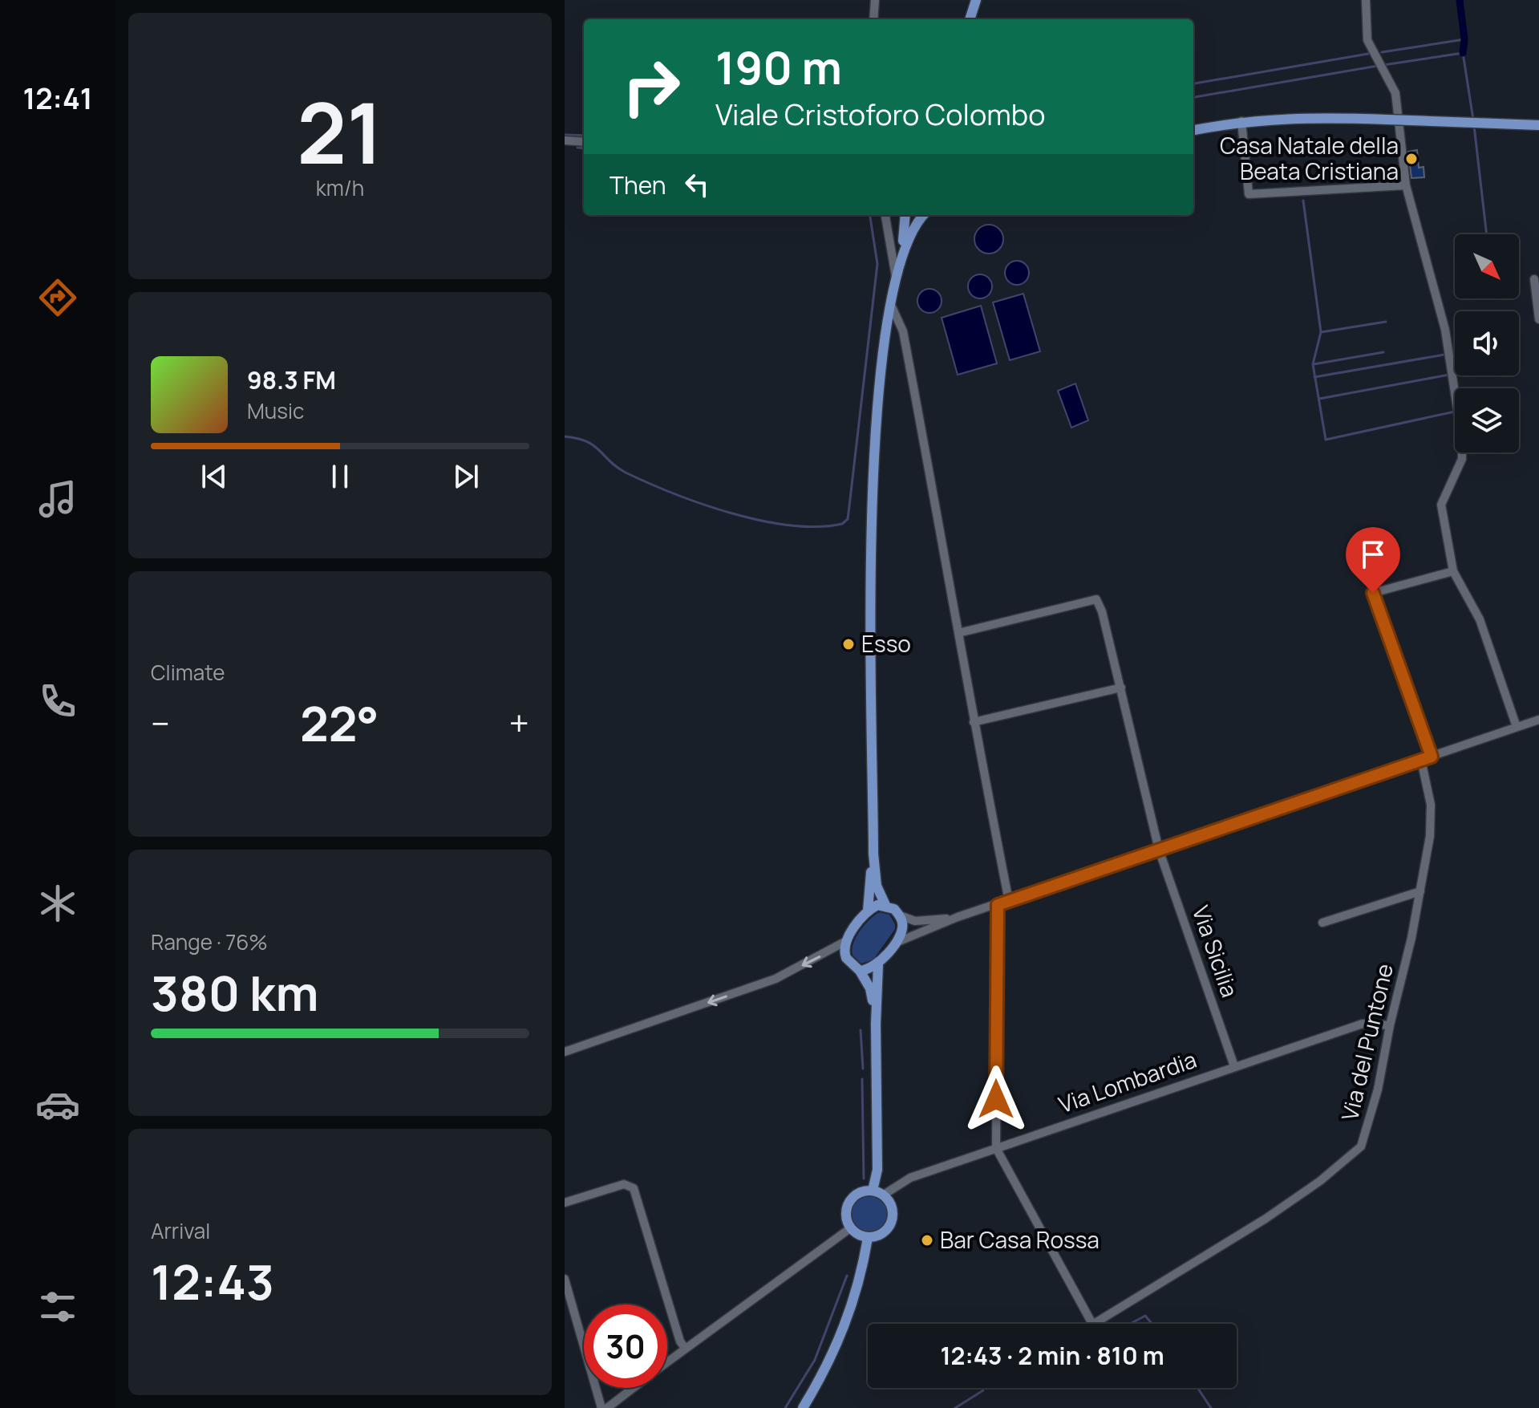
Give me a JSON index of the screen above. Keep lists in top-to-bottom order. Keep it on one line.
{"streets":{"street":["Via Sicilia","Via del Puntone","Via Lombardia"]},"crossings":[["Via Sicilia","Via Lombardia"],["Via del Puntone","Via Lombardia"]],"places":["Casa Natale della Beata Cristiana","Esso","Bar Casa Rossa"],"north":"bottom right","page":{"tabs":"12:41","tile":[["21","km/h"],"Climate",["Range · 76%","380 km"],["Arrival","12:43"]],"turn":["190 m","Viale Cristoforo Colombo"],"then":"Then","song":["98.3 FM","Music"],"heat":["−","22°","+"],"limit":"30","trip":"12:43 · 2 min · 810 m"}}
